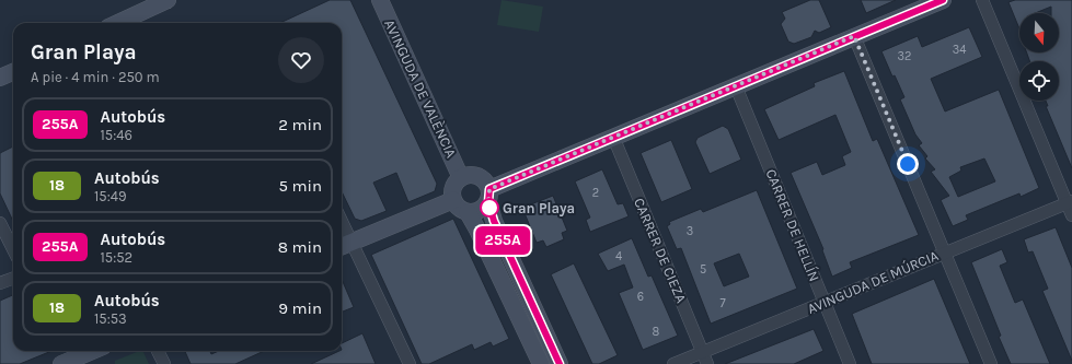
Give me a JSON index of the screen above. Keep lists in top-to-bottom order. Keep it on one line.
{"streets":{"street":["AVINGUDA DE VALÈNCIA","CARRER DE HELLÍN","CARRER DE CIEZA","AVINGUDA DE MÚRCIA"]},"crossings":[["CARRER DE HELLÍN","AVINGUDA DE MÚRCIA"],["CARRER DE CIEZA","AVINGUDA DE MÚRCIA"]],"places":["Gran Playa"],"lines":["bus line 255A"],"house_numbers":["34","32","2","3","4","5","6","7","8"],"north":"bottom","page":{"on_map":"255A","heading":["Gran Playa","A pie · 4 min · 250 m"],"list":[{"mark":"255A","name":"Autobús","note":"15:46","value":"2 min"},{"mark":"18","name":"Autobús","note":"15:49","value":"5 min"},{"mark":"255A","name":"Autobús","note":"15:52","value":"8 min"},{"mark":"18","name":"Autobús","note":"15:53","value":"9 min"}]}}
